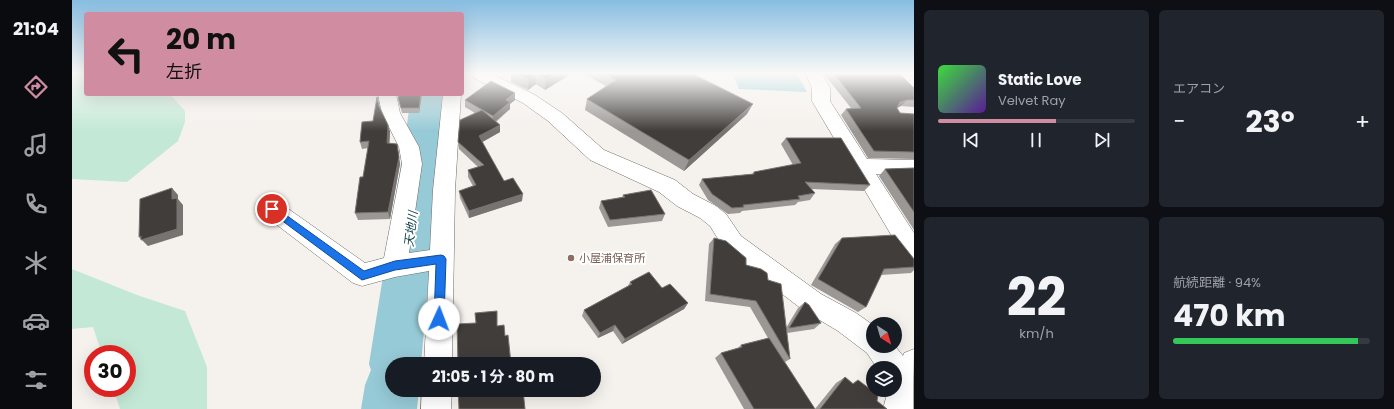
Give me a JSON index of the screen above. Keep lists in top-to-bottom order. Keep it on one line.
{"water":["天地川"],"places":["小屋浦保育所"],"north":"bottom right","page":{"tabs":"21:04","tile":["エアコン",["22","km/h"],["航続距離 · 94%","470 km"]],"turn":["20 m","左折"],"song":["Static Love","Velvet Ray"],"heat":["−","23°","+"],"limit":"30","trip":"21:05 · 1 分 · 80 m"}}
